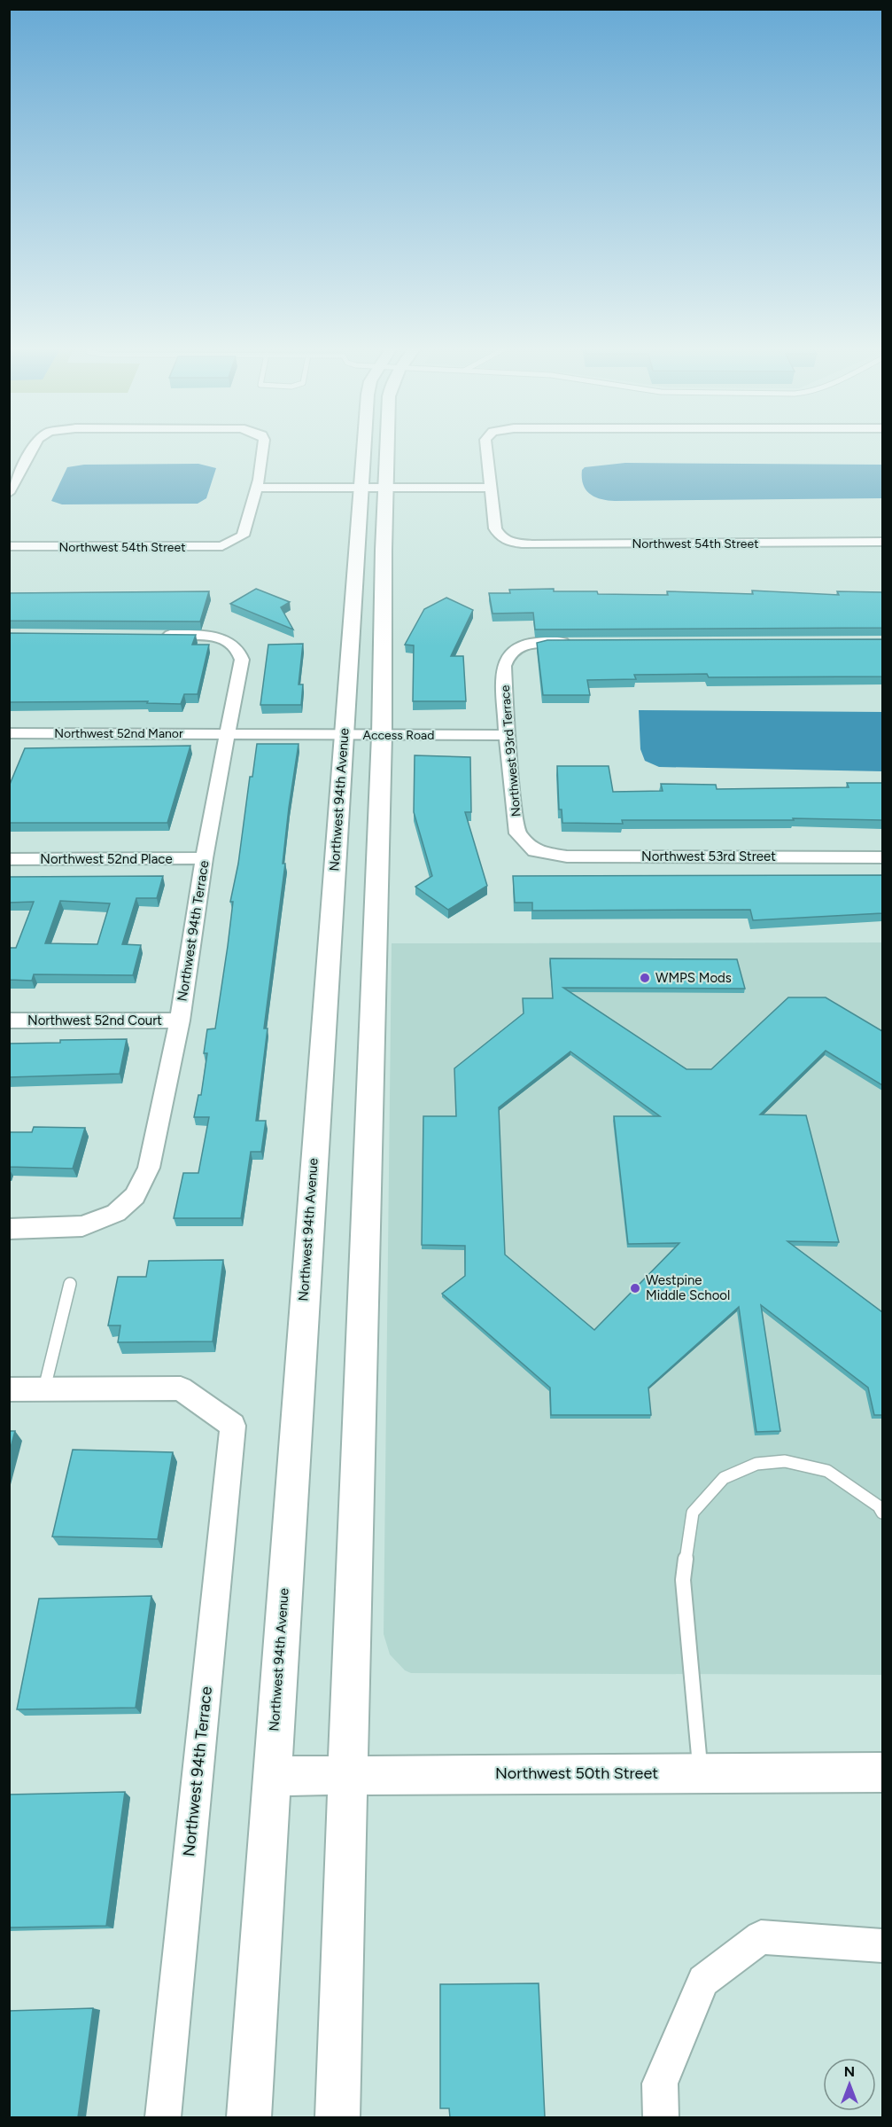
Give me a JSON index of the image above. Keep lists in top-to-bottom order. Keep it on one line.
{"streets":{"street":["Northwest 54th Street","Northwest 52nd Manor","Access Road","Northwest 93rd Terrace","Northwest 94th Avenue","Northwest 53rd Street","Northwest 52nd Place","Northwest 94th Terrace","Northwest 52nd Court","Northwest 50th Street"]},"crossings":[["Northwest 52nd Manor","Access Road"],["Northwest 52nd Manor","Northwest 94th Terrace"],["Access Road","Northwest 93rd Terrace"],["Access Road","Northwest 94th Avenue"],["Access Road","Northwest 94th Terrace"],["Northwest 93rd Terrace","Northwest 53rd Street"],["Northwest 94th Avenue","Northwest 50th Street"],["Northwest 52nd Place","Northwest 94th Terrace"],["Northwest 94th Terrace","Northwest 52nd Court"]],"places":["WMPS Mods","Westpine Middle School"],"north":"top"}
